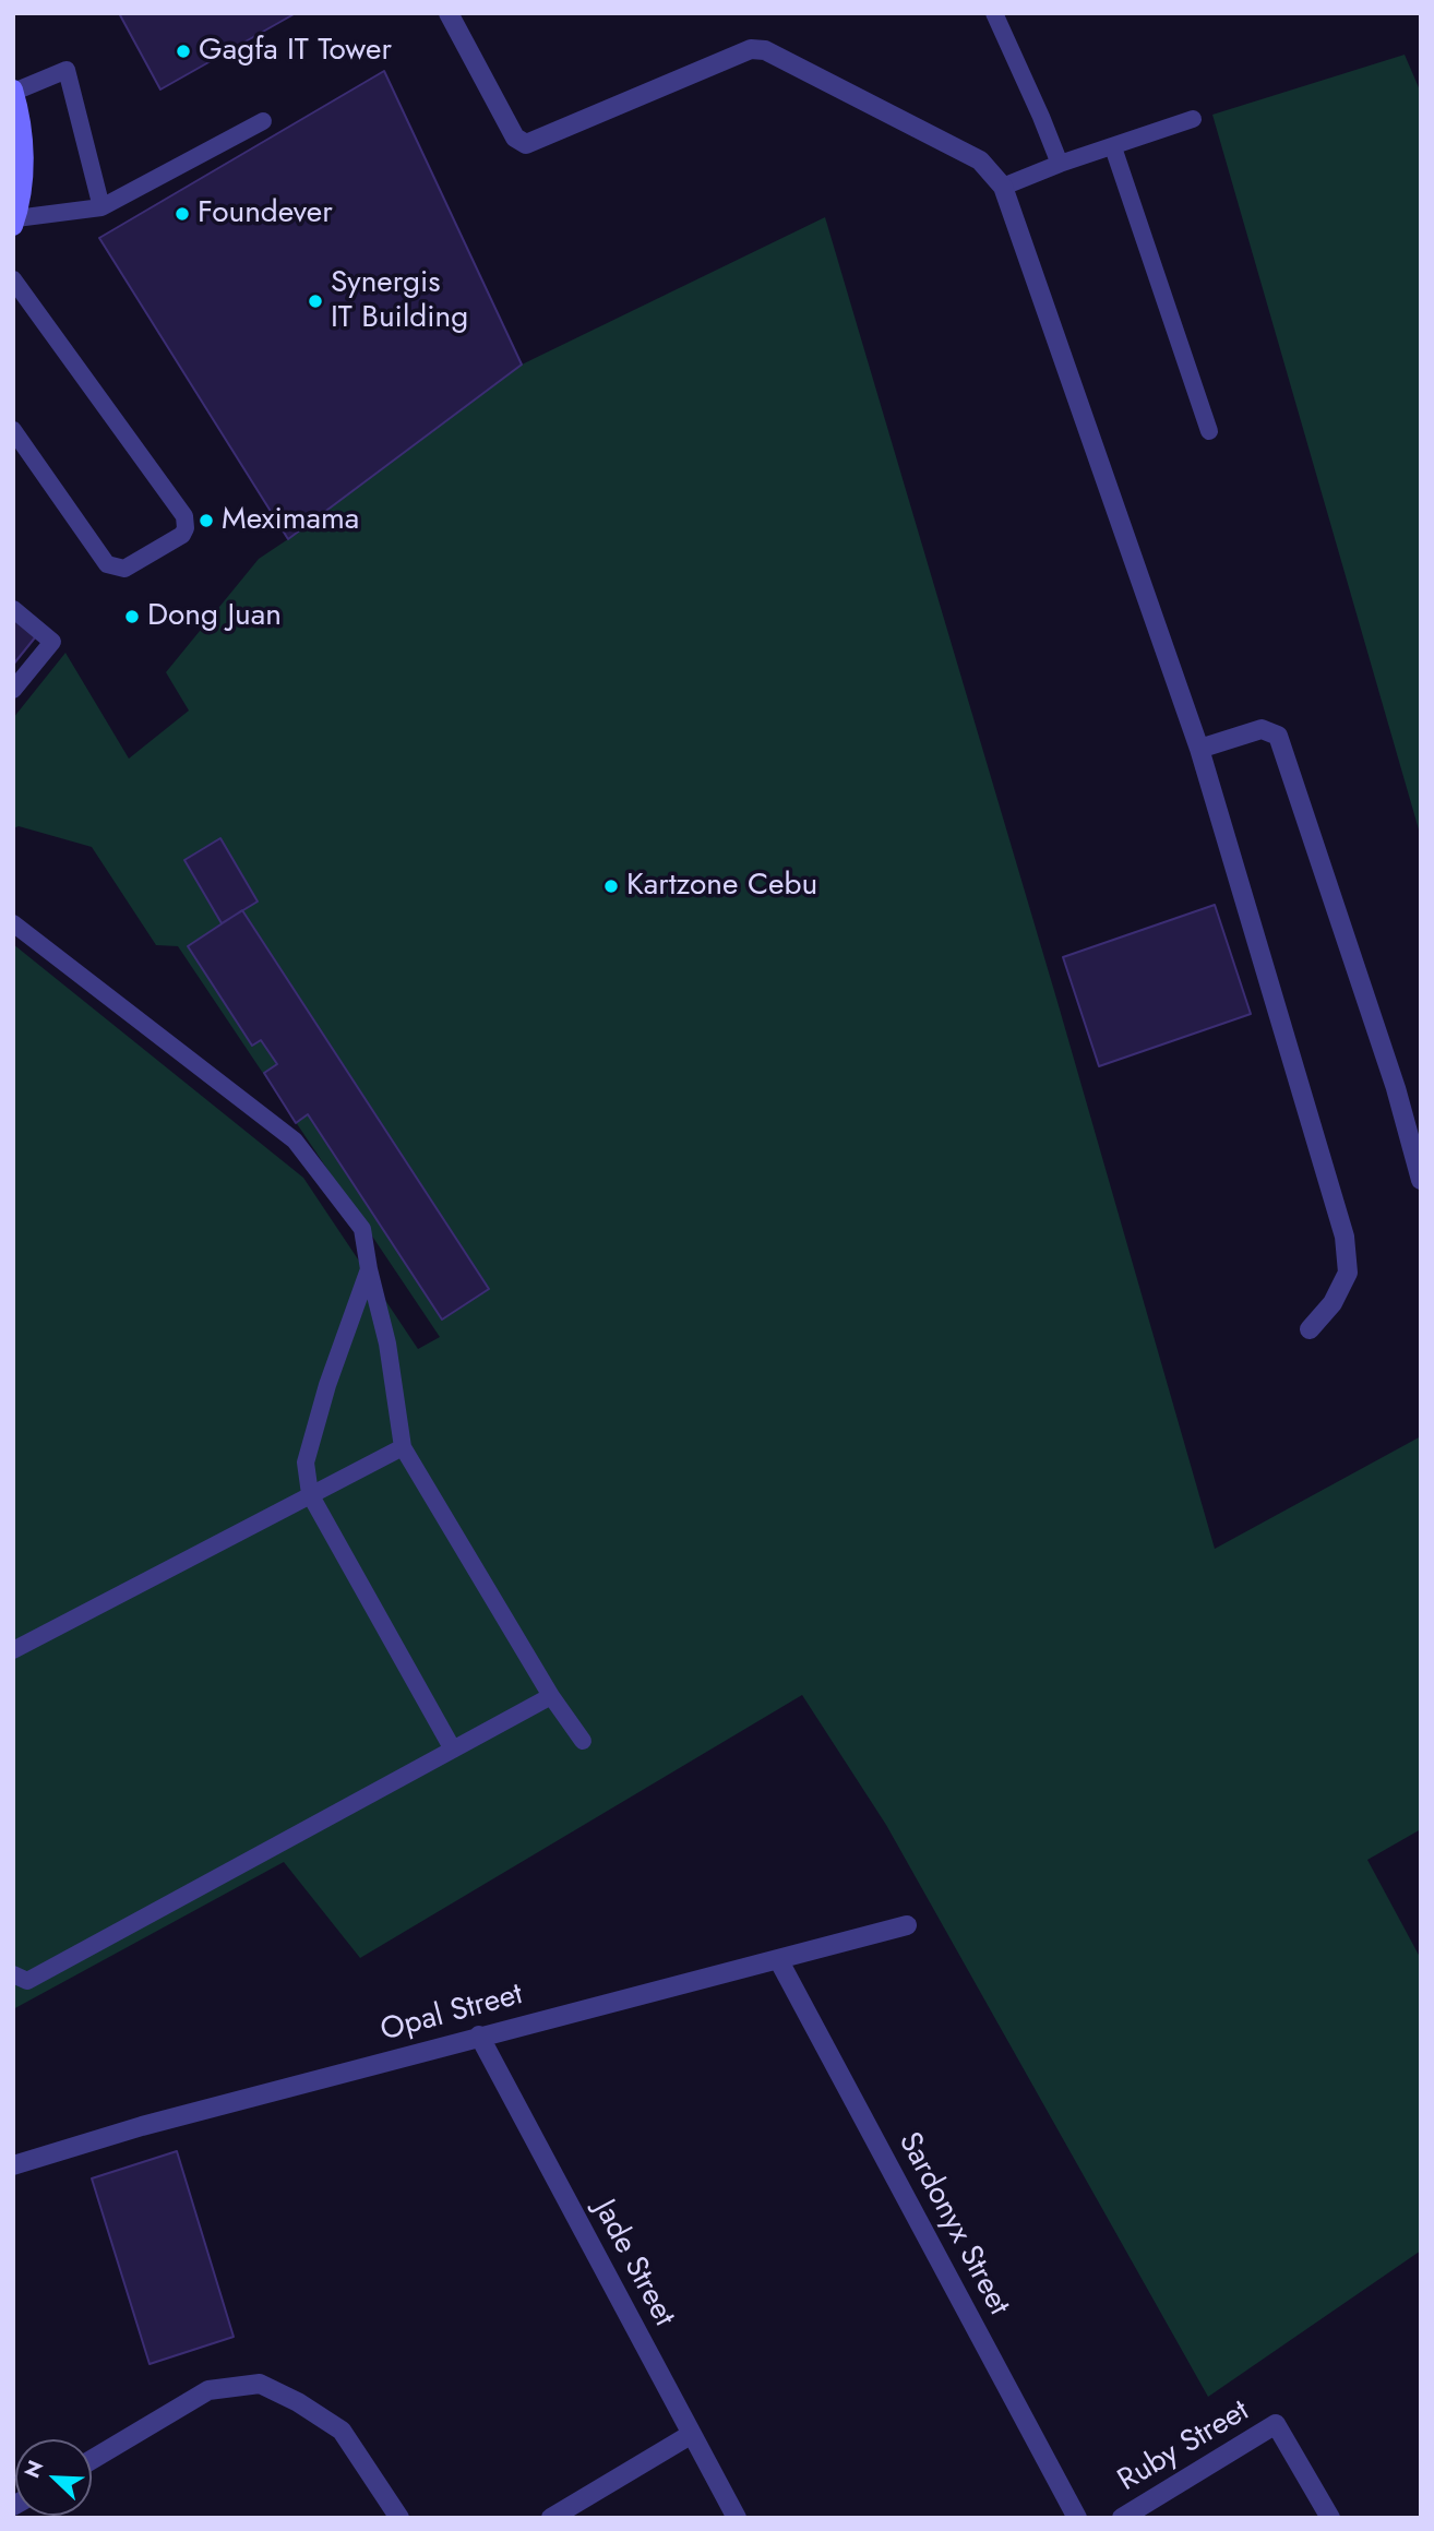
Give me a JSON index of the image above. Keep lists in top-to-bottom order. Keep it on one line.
{"streets":{"street":["Opal Street","Sardonyx Street","Jade Street","Ruby Street"]},"crossings":[["Opal Street","Sardonyx Street"],["Opal Street","Jade Street"]],"places":["Gagfa IT Tower","Foundever","Synergis IT Building","Meximama","Dong Juan","Kartzone Cebu"],"north":"top left"}
